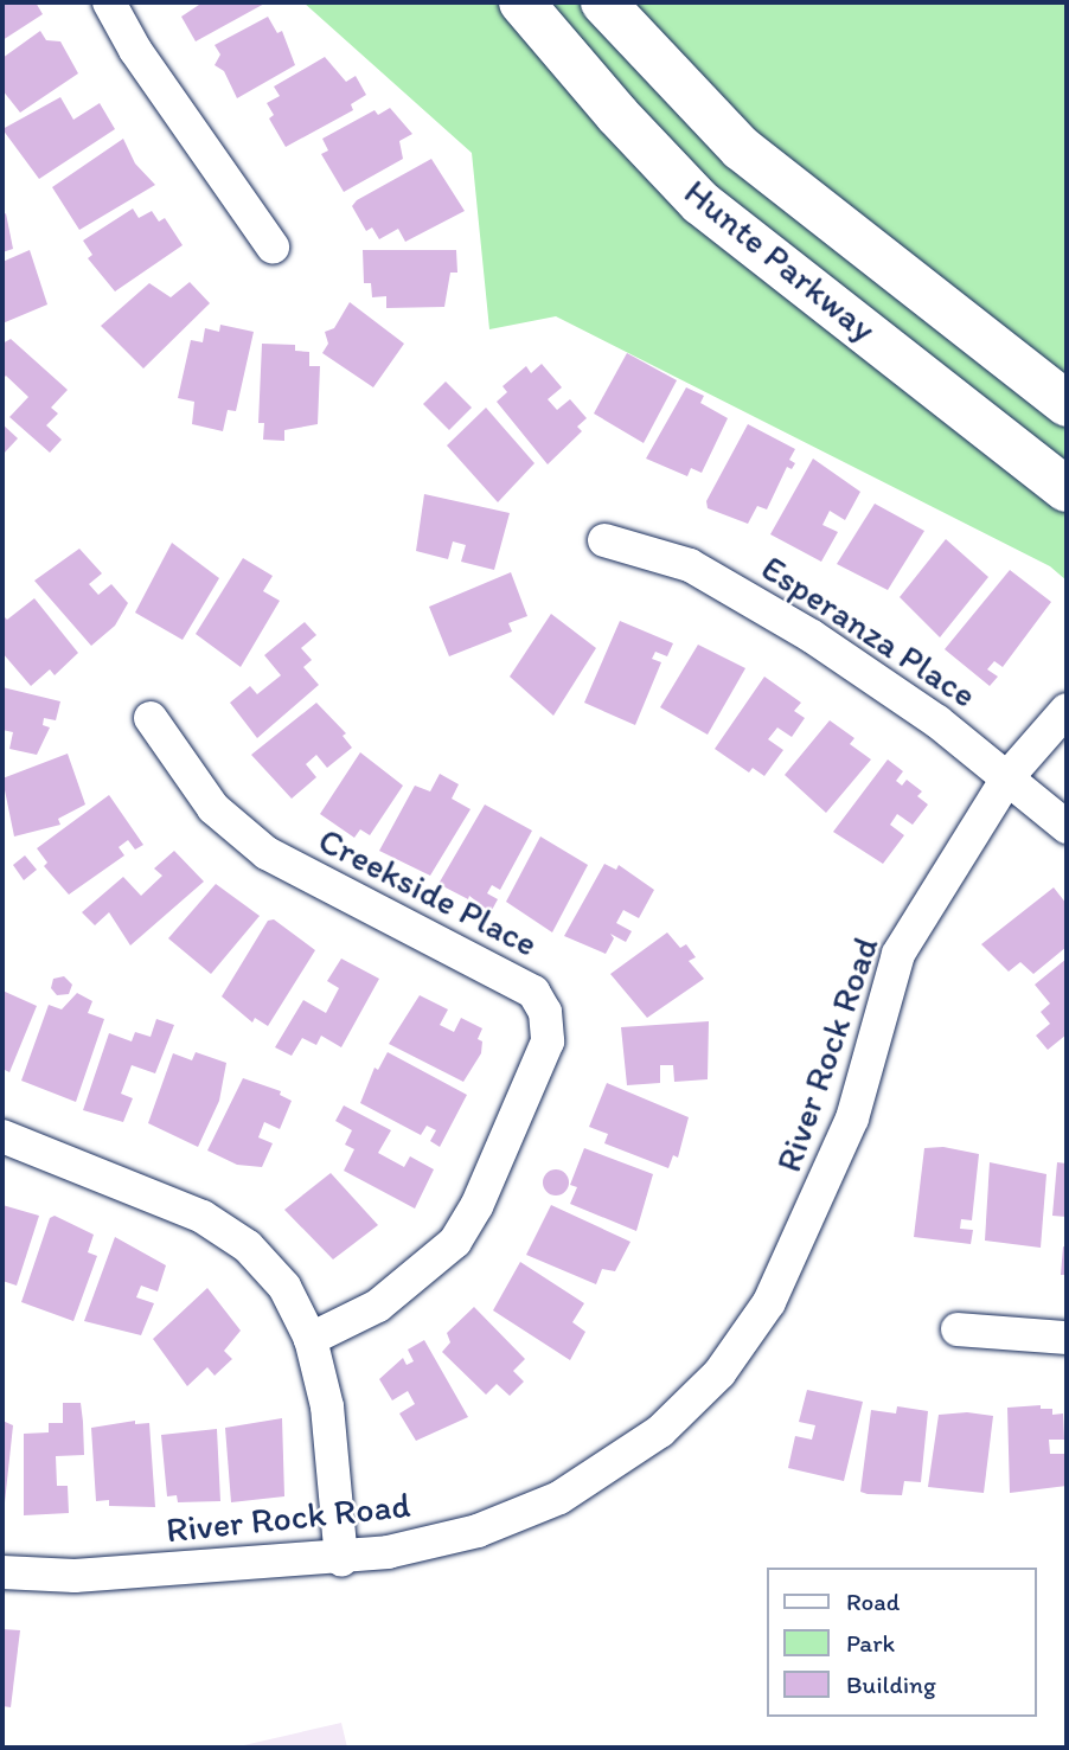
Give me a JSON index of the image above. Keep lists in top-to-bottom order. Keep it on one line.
{"streets":{"main road":["Hunte Parkway"],"street":["Esperanza Place","Creekside Place","River Rock Road"]},"crossings":[["Esperanza Place","River Rock Road"]],"legend":["Road","Park","Building"]}
